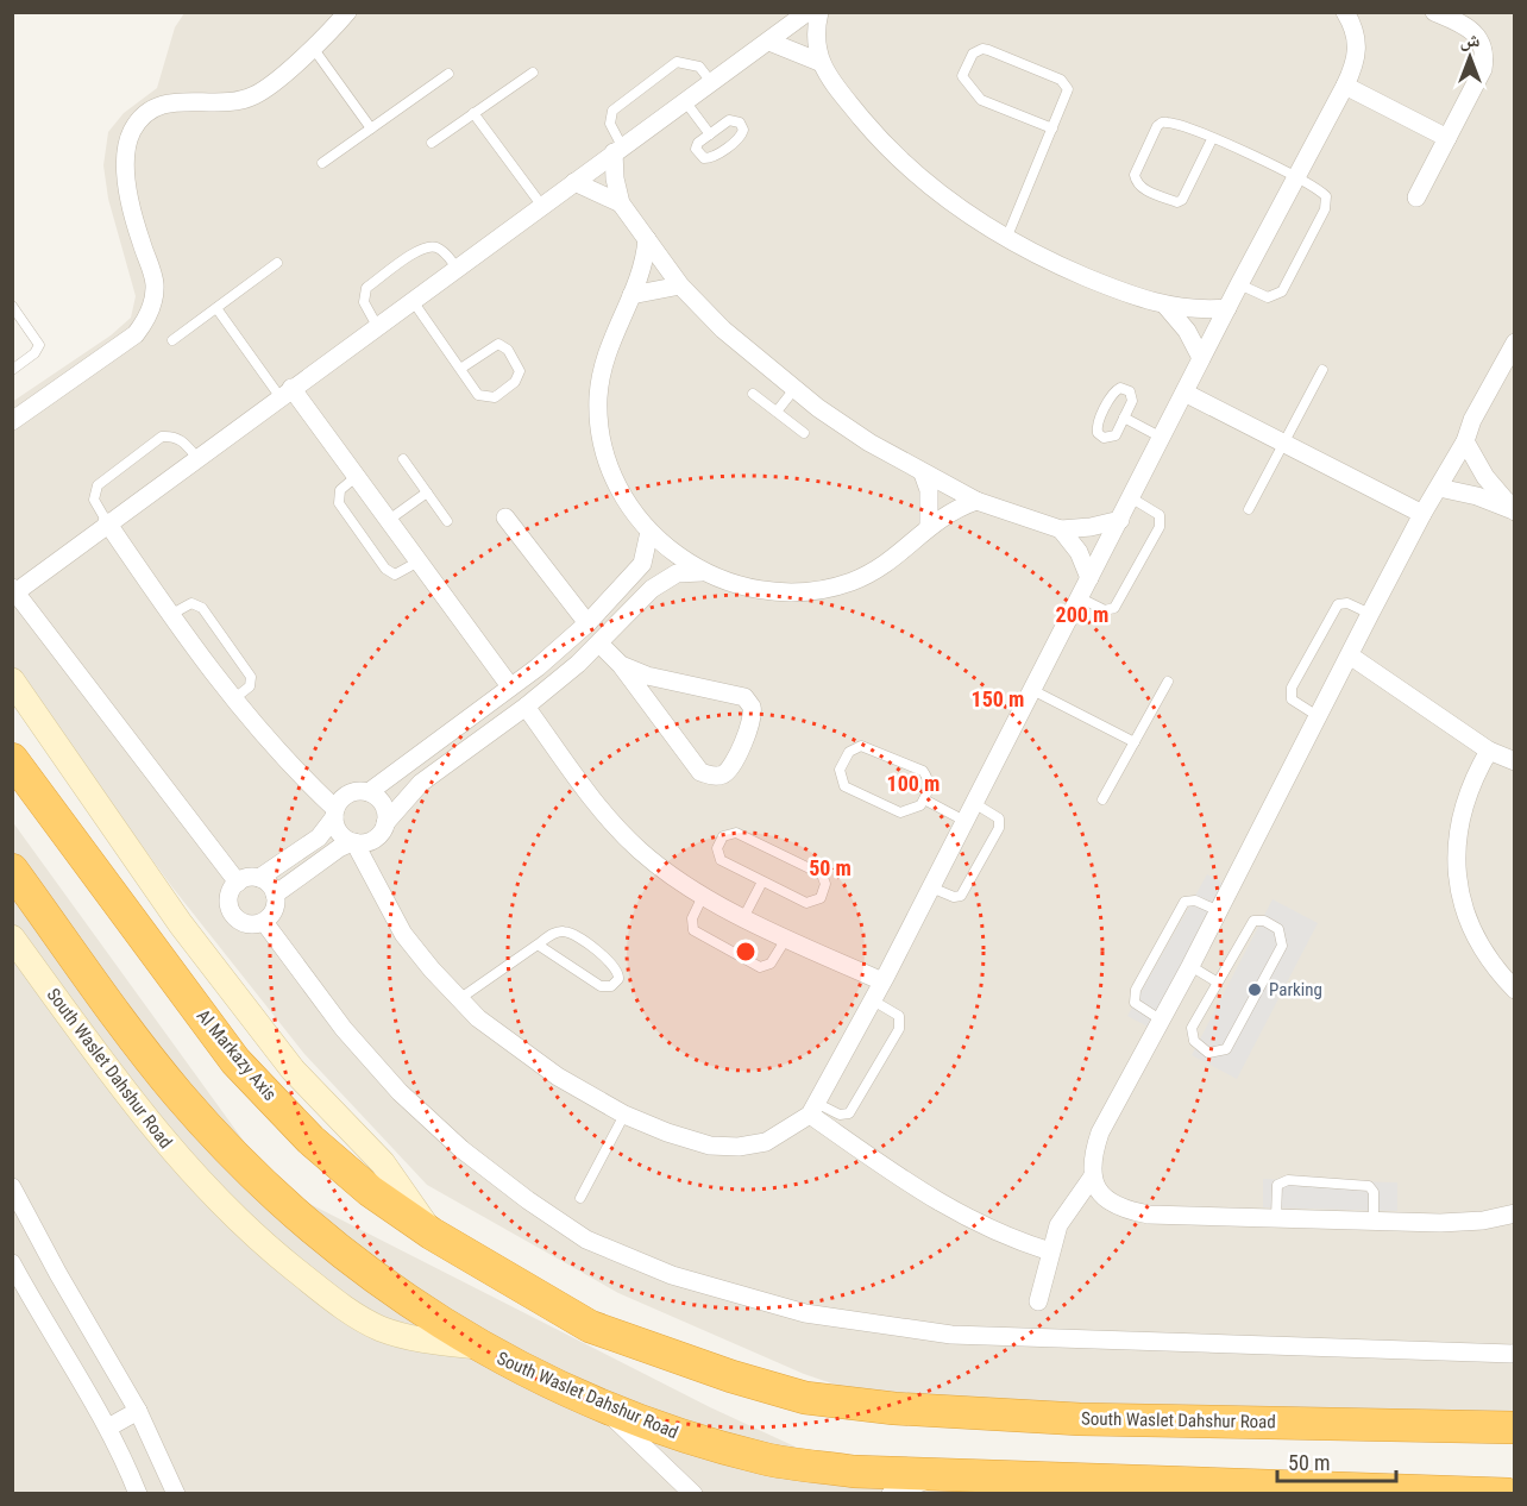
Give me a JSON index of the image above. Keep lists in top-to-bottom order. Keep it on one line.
{"streets":{"highway":["Al Markazy Axis","South Waslet Dahshur Road"]},"crossings":[["Al Markazy Axis","South Waslet Dahshur Road"]],"places":["Parking"],"scale_bar":"50 m","north":"top","rings":["200 m","150 m","100 m","50 m"]}
